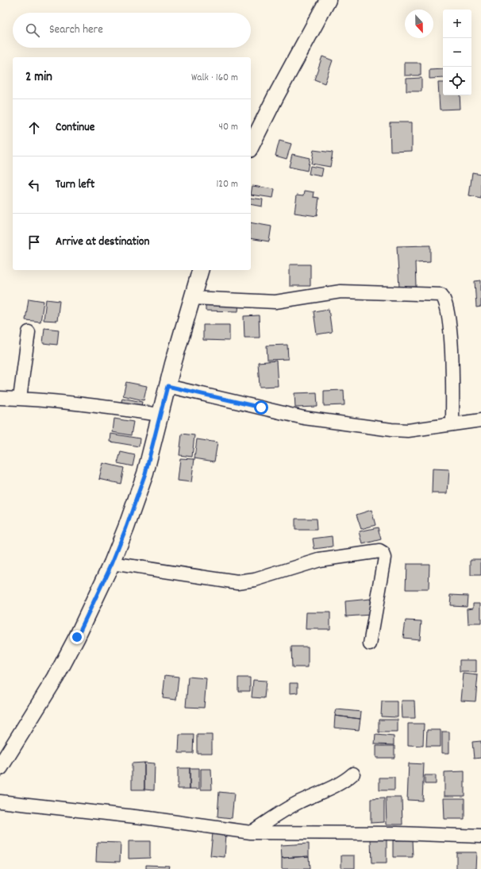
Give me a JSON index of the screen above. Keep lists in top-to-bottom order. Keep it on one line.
{"north":"bottom","page":{"map_buttons":["+","−"],"search":"Search here","heading":["2 min","Walk · 160 m"],"list":[["Continue","40 m"],["Turn left","120 m"],"Arrive at destination"]}}
